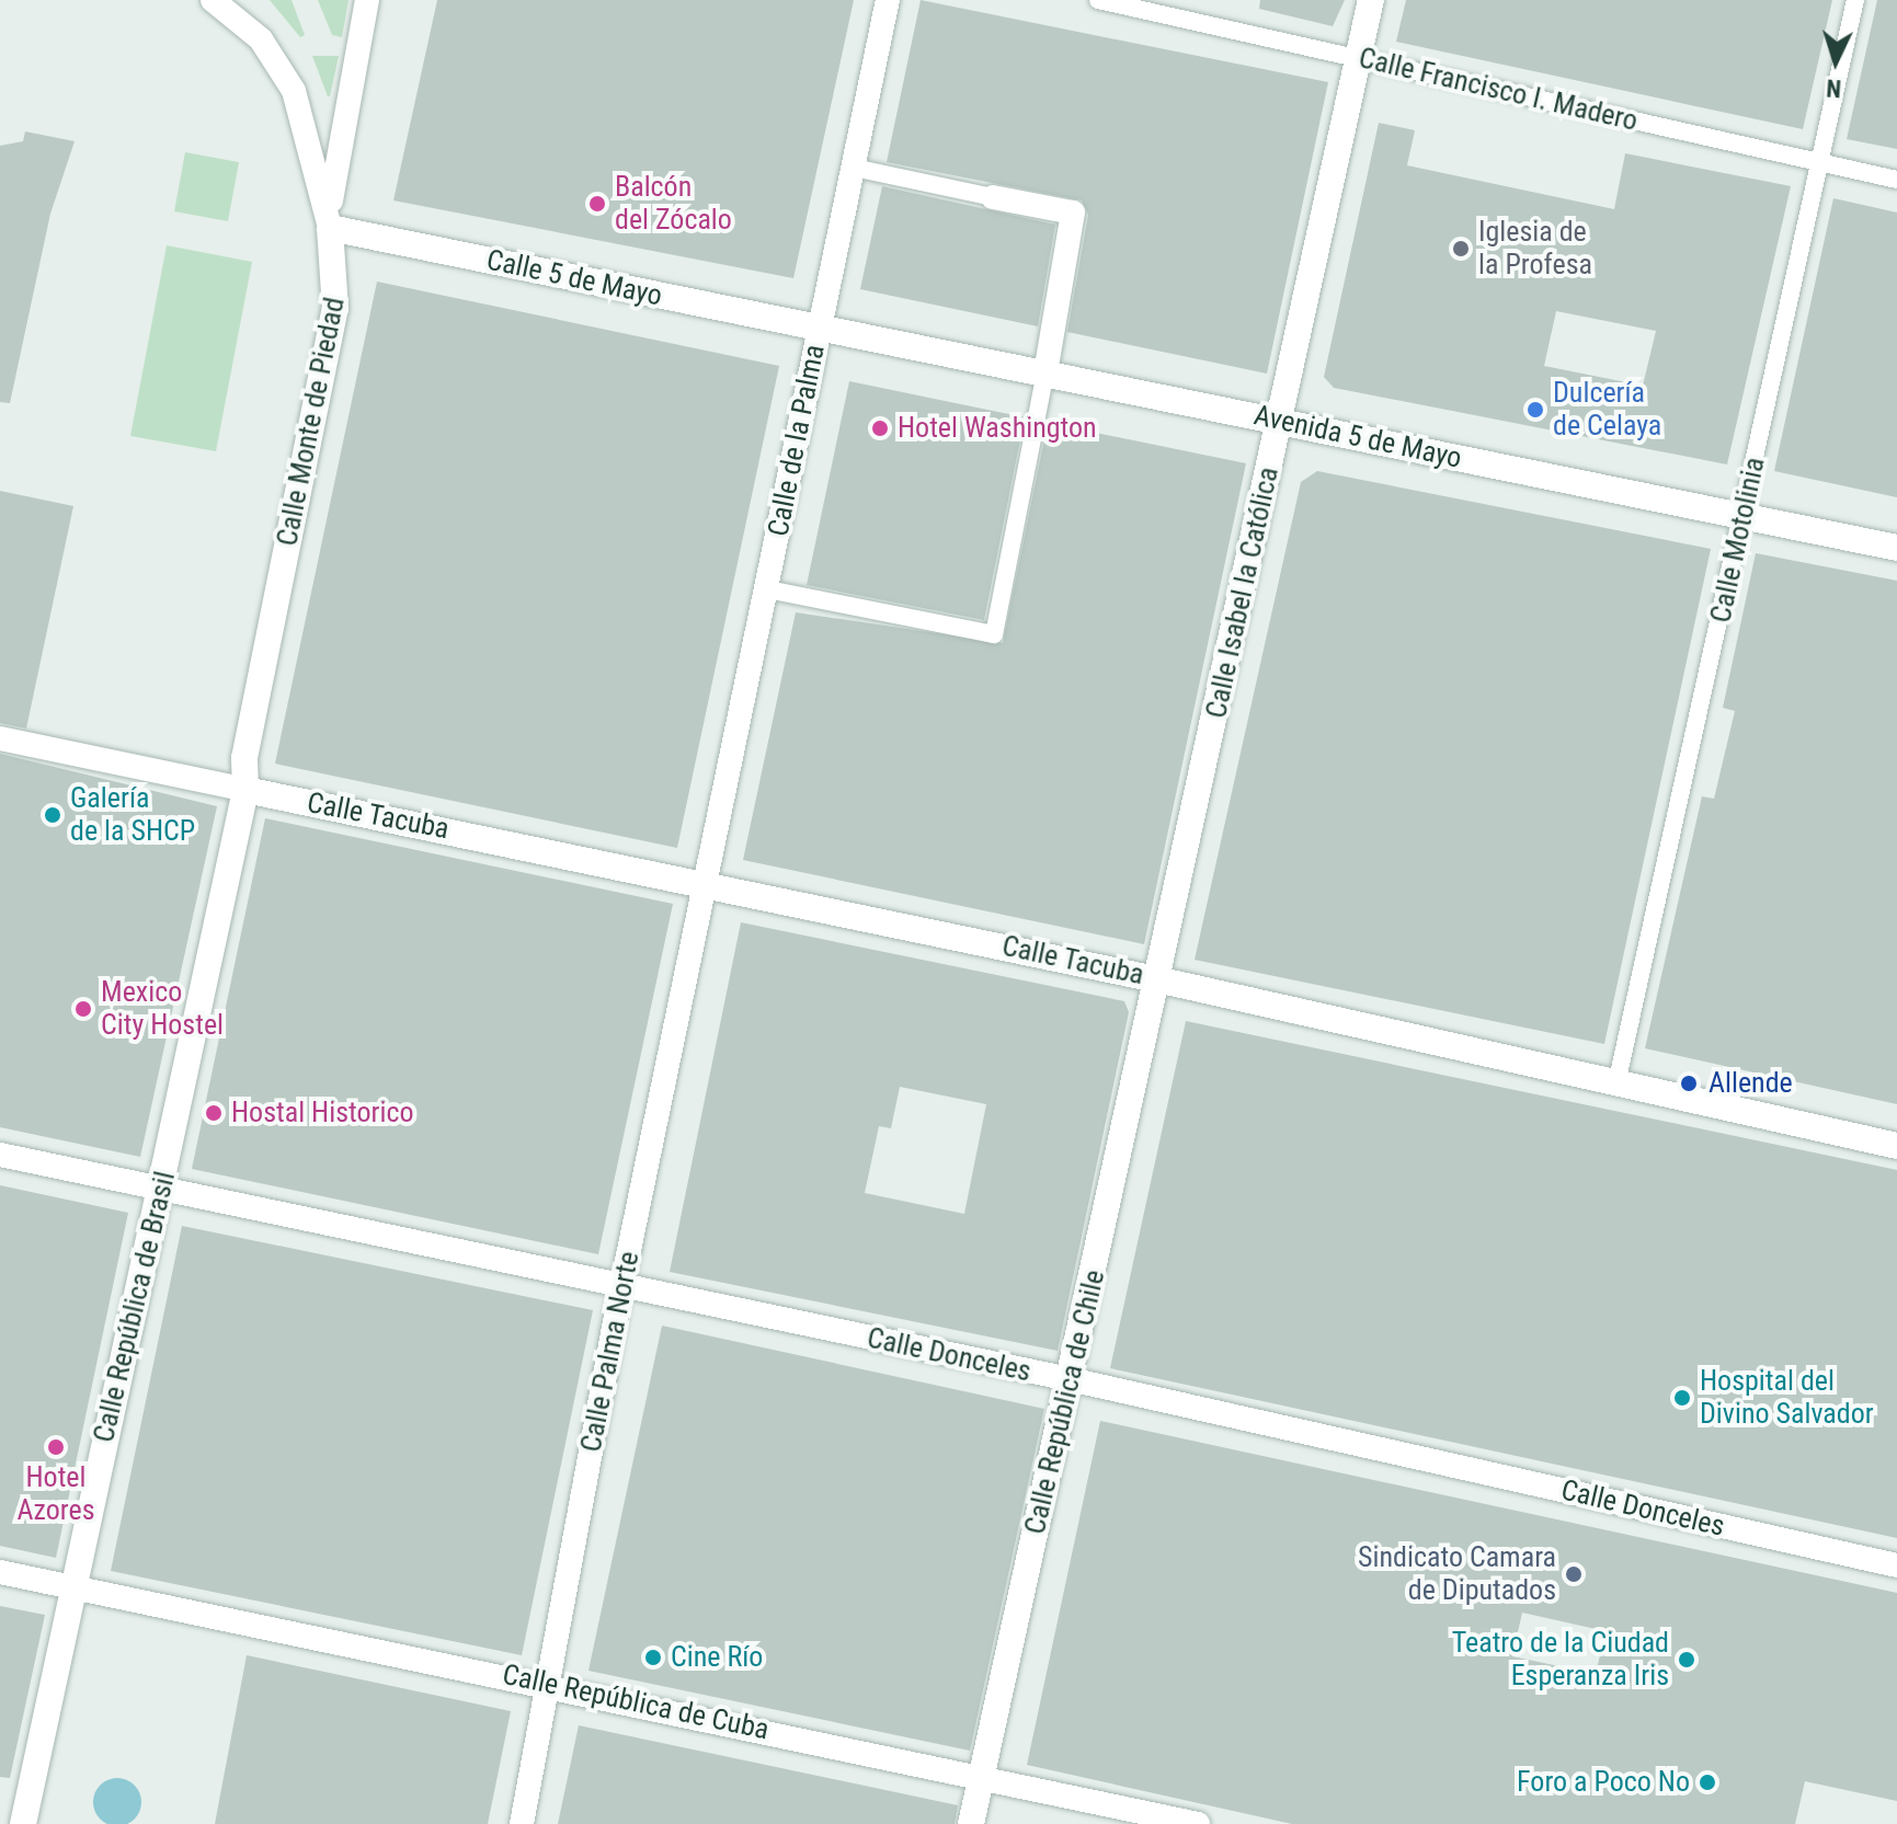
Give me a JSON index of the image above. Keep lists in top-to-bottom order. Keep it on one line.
{"streets":{"street":["Calle Francisco I. Madero","Calle 5 de Mayo","Calle Monte de Piedad","Avenida 5 de Mayo","Calle de la Palma","Calle Motolinia","Calle Isabel la Católica","Calle Tacuba","Calle República de Brasil","Calle Palma Norte","Calle Donceles","Calle República de Chile","Calle República de Cuba"]},"crossings":[["Calle Francisco I. Madero","Calle Motolinia"],["Calle Francisco I. Madero","Calle Isabel la Católica"],["Calle 5 de Mayo","Calle Monte de Piedad"],["Calle 5 de Mayo","Avenida 5 de Mayo"],["Calle 5 de Mayo","Calle de la Palma"],["Calle Monte de Piedad","Calle Tacuba"],["Calle Monte de Piedad","Calle República de Brasil"],["Avenida 5 de Mayo","Calle de la Palma"],["Avenida 5 de Mayo","Calle Motolinia"],["Avenida 5 de Mayo","Calle Isabel la Católica"],["Calle de la Palma","Calle Tacuba"],["Calle de la Palma","Calle Palma Norte"],["Calle Motolinia","Calle Tacuba"],["Calle Isabel la Católica","Calle Tacuba"],["Calle Isabel la Católica","Calle República de Chile"],["Calle Tacuba","Calle República de Brasil"],["Calle Tacuba","Calle Palma Norte"],["Calle Tacuba","Calle República de Chile"],["Calle República de Brasil","Calle Donceles"],["Calle República de Brasil","Calle República de Cuba"],["Calle Palma Norte","Calle Donceles"],["Calle Palma Norte","Calle República de Cuba"],["Calle Donceles","Calle República de Chile"],["Calle República de Chile","Calle República de Cuba"]],"places":["Balcón del Zócalo","Iglesia de la Profesa","Dulcería de Celaya","Hotel Washington","Galería de la SHCP","Mexico City Hostel","Allende","Hostal Historico","Hospital del Divino Salvador","Hotel Azores","Sindicato Camara de Diputados","Cine Río","Teatro de la Ciudad Esperanza Iris","Foro a Poco No"],"north":"bottom"}
